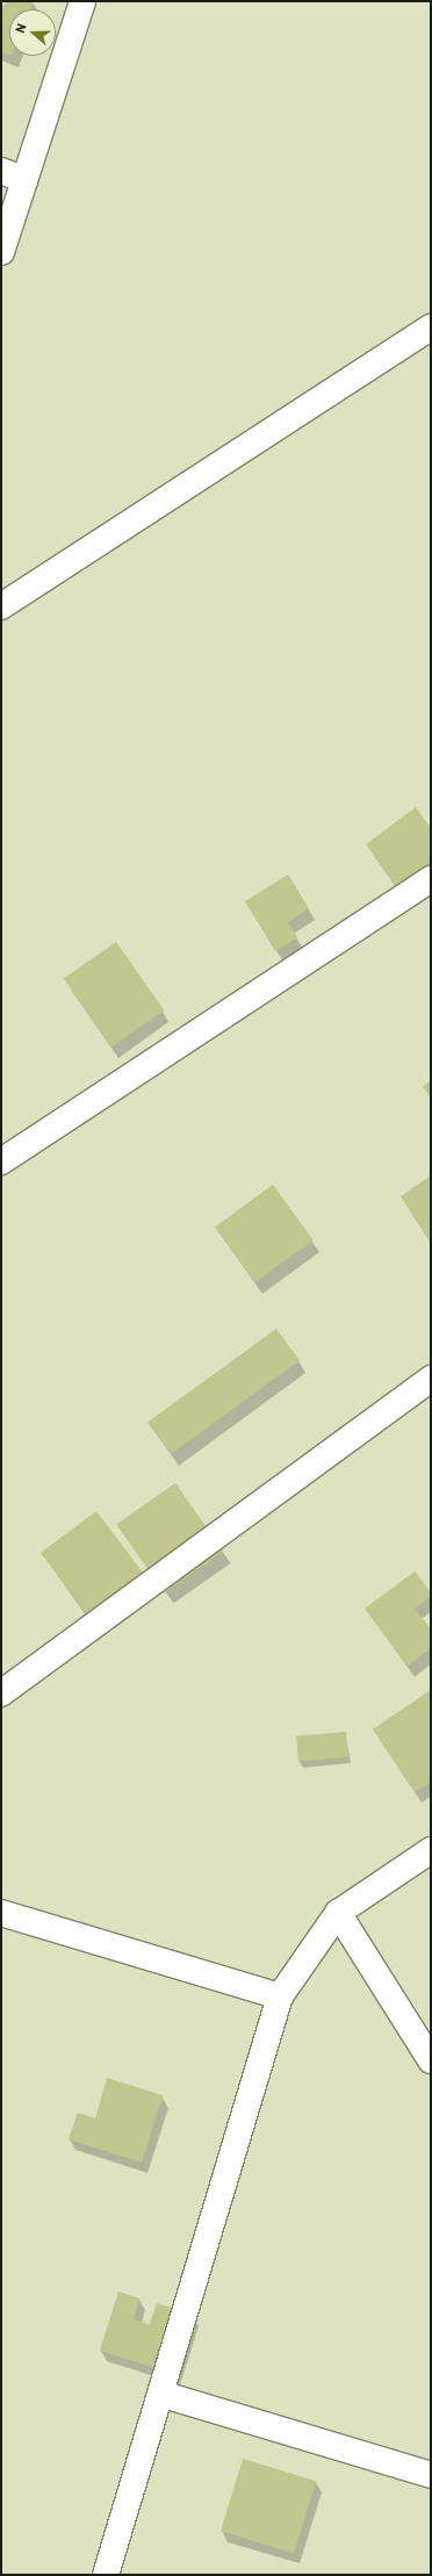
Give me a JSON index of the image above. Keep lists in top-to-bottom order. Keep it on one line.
{"north":"left"}
